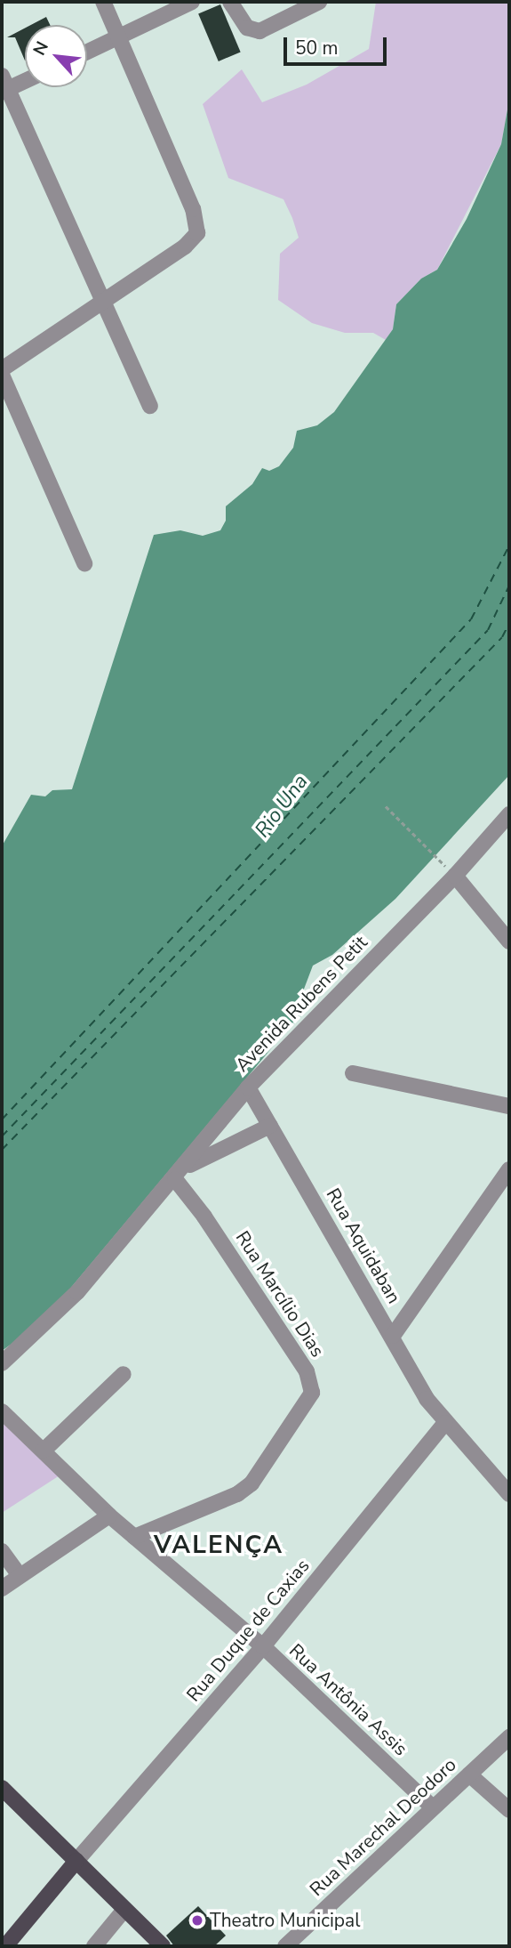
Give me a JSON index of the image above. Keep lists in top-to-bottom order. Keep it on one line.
{"streets":{"street":["Avenida Rubens Petit","Rua Aquidaban","Rua Marcílio Dias","Rua Duque de Caxias","Rua Antônia Assis","Rua Marechal Deodoro"]},"crossings":[["Avenida Rubens Petit","Rua Aquidaban"],["Avenida Rubens Petit","Rua Marcílio Dias"],["Rua Aquidaban","Rua Duque de Caxias"],["Rua Marcílio Dias","Rua Antônia Assis"],["Rua Duque de Caxias","Rua Antônia Assis"],["Rua Antônia Assis","Rua Marechal Deodoro"]],"districts":["VALENÇA"],"water":["Rio Una"],"places":["Theatro Municipal"],"scale_bar":"50 m","north":"top left"}
